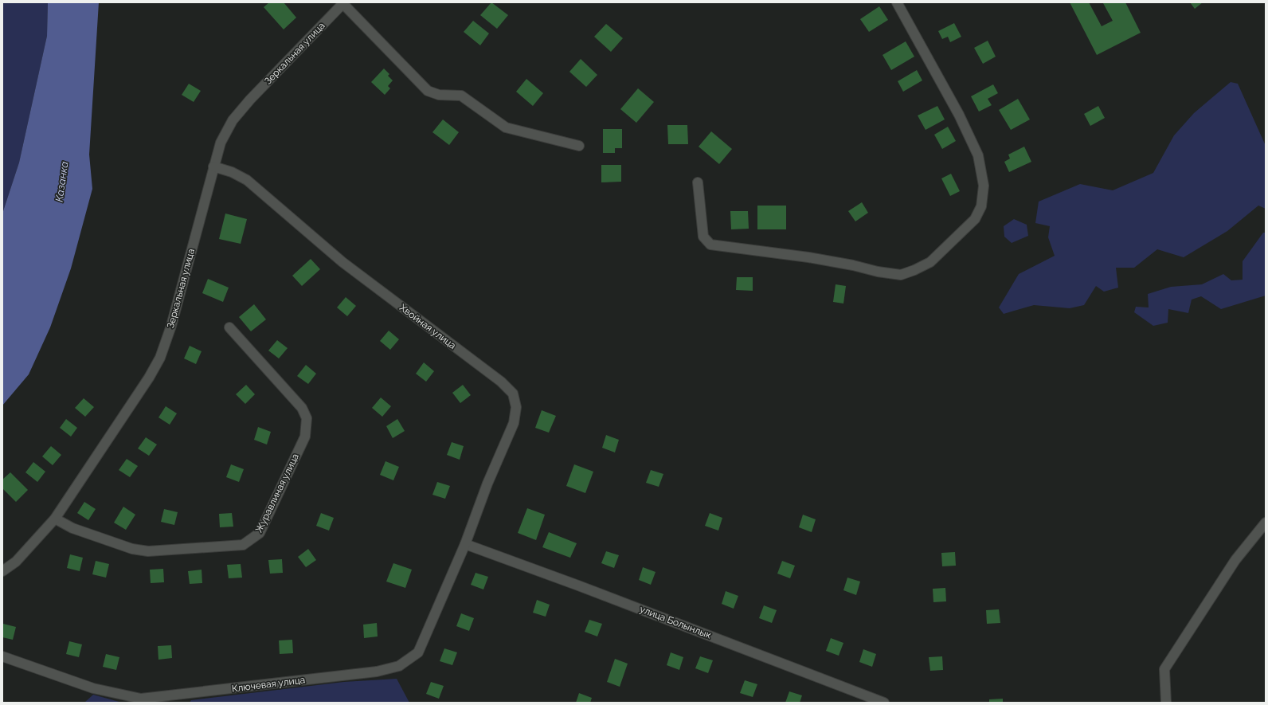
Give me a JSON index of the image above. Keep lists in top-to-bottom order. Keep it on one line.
{"streets":{"street":["Зеркальная улица","Хвойная улица","Журавлиная улица","улица Болынлык","Ключевая улица"]},"crossings":[["Зеркальная улица","Хвойная улица"],["Зеркальная улица","Журавлиная улица"],["Хвойная улица","улица Болынлык"],["Хвойная улица","Ключевая улица"],["улица Болынлык","Ключевая улица"]],"water":["Казанка"]}
